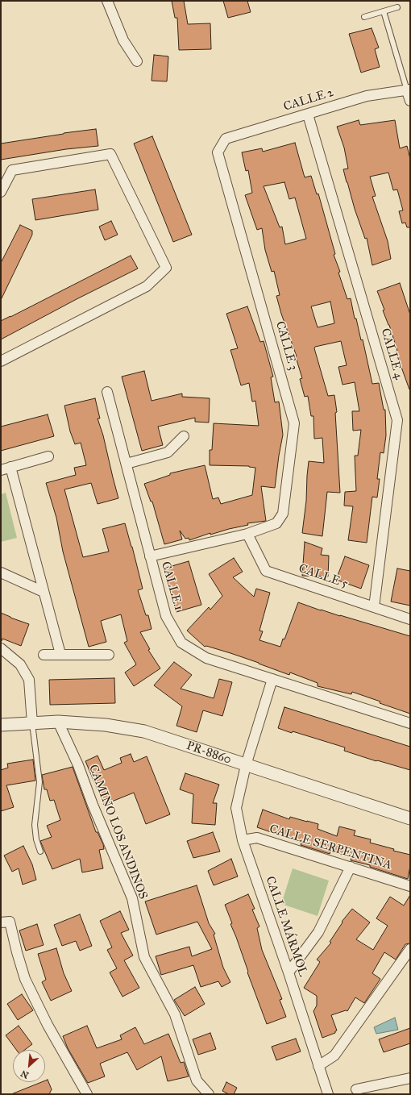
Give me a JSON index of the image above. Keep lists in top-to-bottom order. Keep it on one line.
{"streets":{"street":["CALLE 2","CALLE 3","CALLE 4","CALLE 5","CALLE 1","PR-8860","CAMINO LOS ANDINOS","CALLE SERPENTINA","CALLE MÁRMOL"]},"crossings":[["CALLE 2","CALLE 3"],["CALLE 2","CALLE 4"],["CALLE 3","CALLE 5"],["CALLE 3","CALLE 1"],["CALLE 4","CALLE 5"],["CALLE 1","CALLE MÁRMOL"],["PR-8860","CAMINO LOS ANDINOS"],["PR-8860","CALLE MÁRMOL"],["CALLE SERPENTINA","CALLE MÁRMOL"]],"north":"bottom left"}
